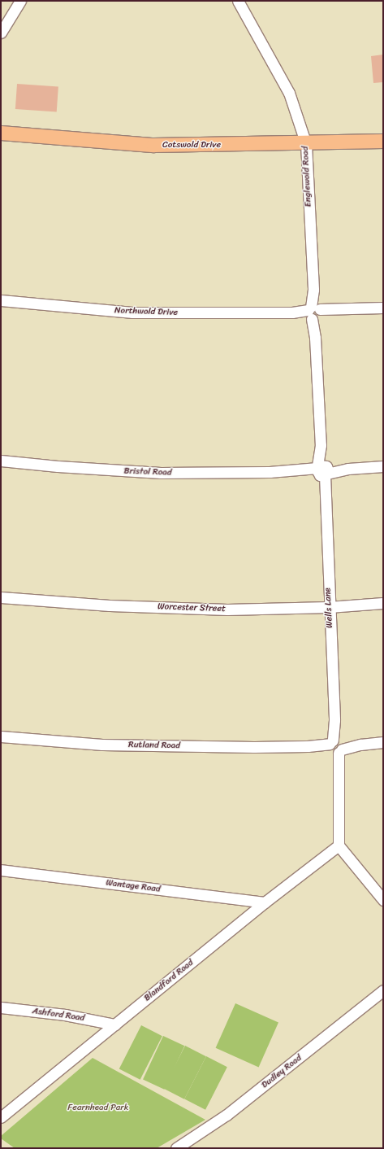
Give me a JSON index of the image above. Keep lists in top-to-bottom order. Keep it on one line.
{"streets":{"main road":["Cotswold Drive"],"street":["Englewold Road","Northwold Drive","Bristol Road","Worcester Street","Wells Lane","Rutland Road","Wantage Road","Blandford Road","Ashford Road","Dudley Road"]},"crossings":[["Cotswold Drive","Englewold Road"],["Englewold Road","Northwold Drive"],["Englewold Road","Bristol Road"],["Englewold Road","Wells Lane"],["Bristol Road","Wells Lane"],["Worcester Street","Wells Lane"],["Wells Lane","Rutland Road"],["Wells Lane","Blandford Road"],["Wantage Road","Blandford Road"],["Blandford Road","Ashford Road"]],"parks":["Fearnhead Park"]}
